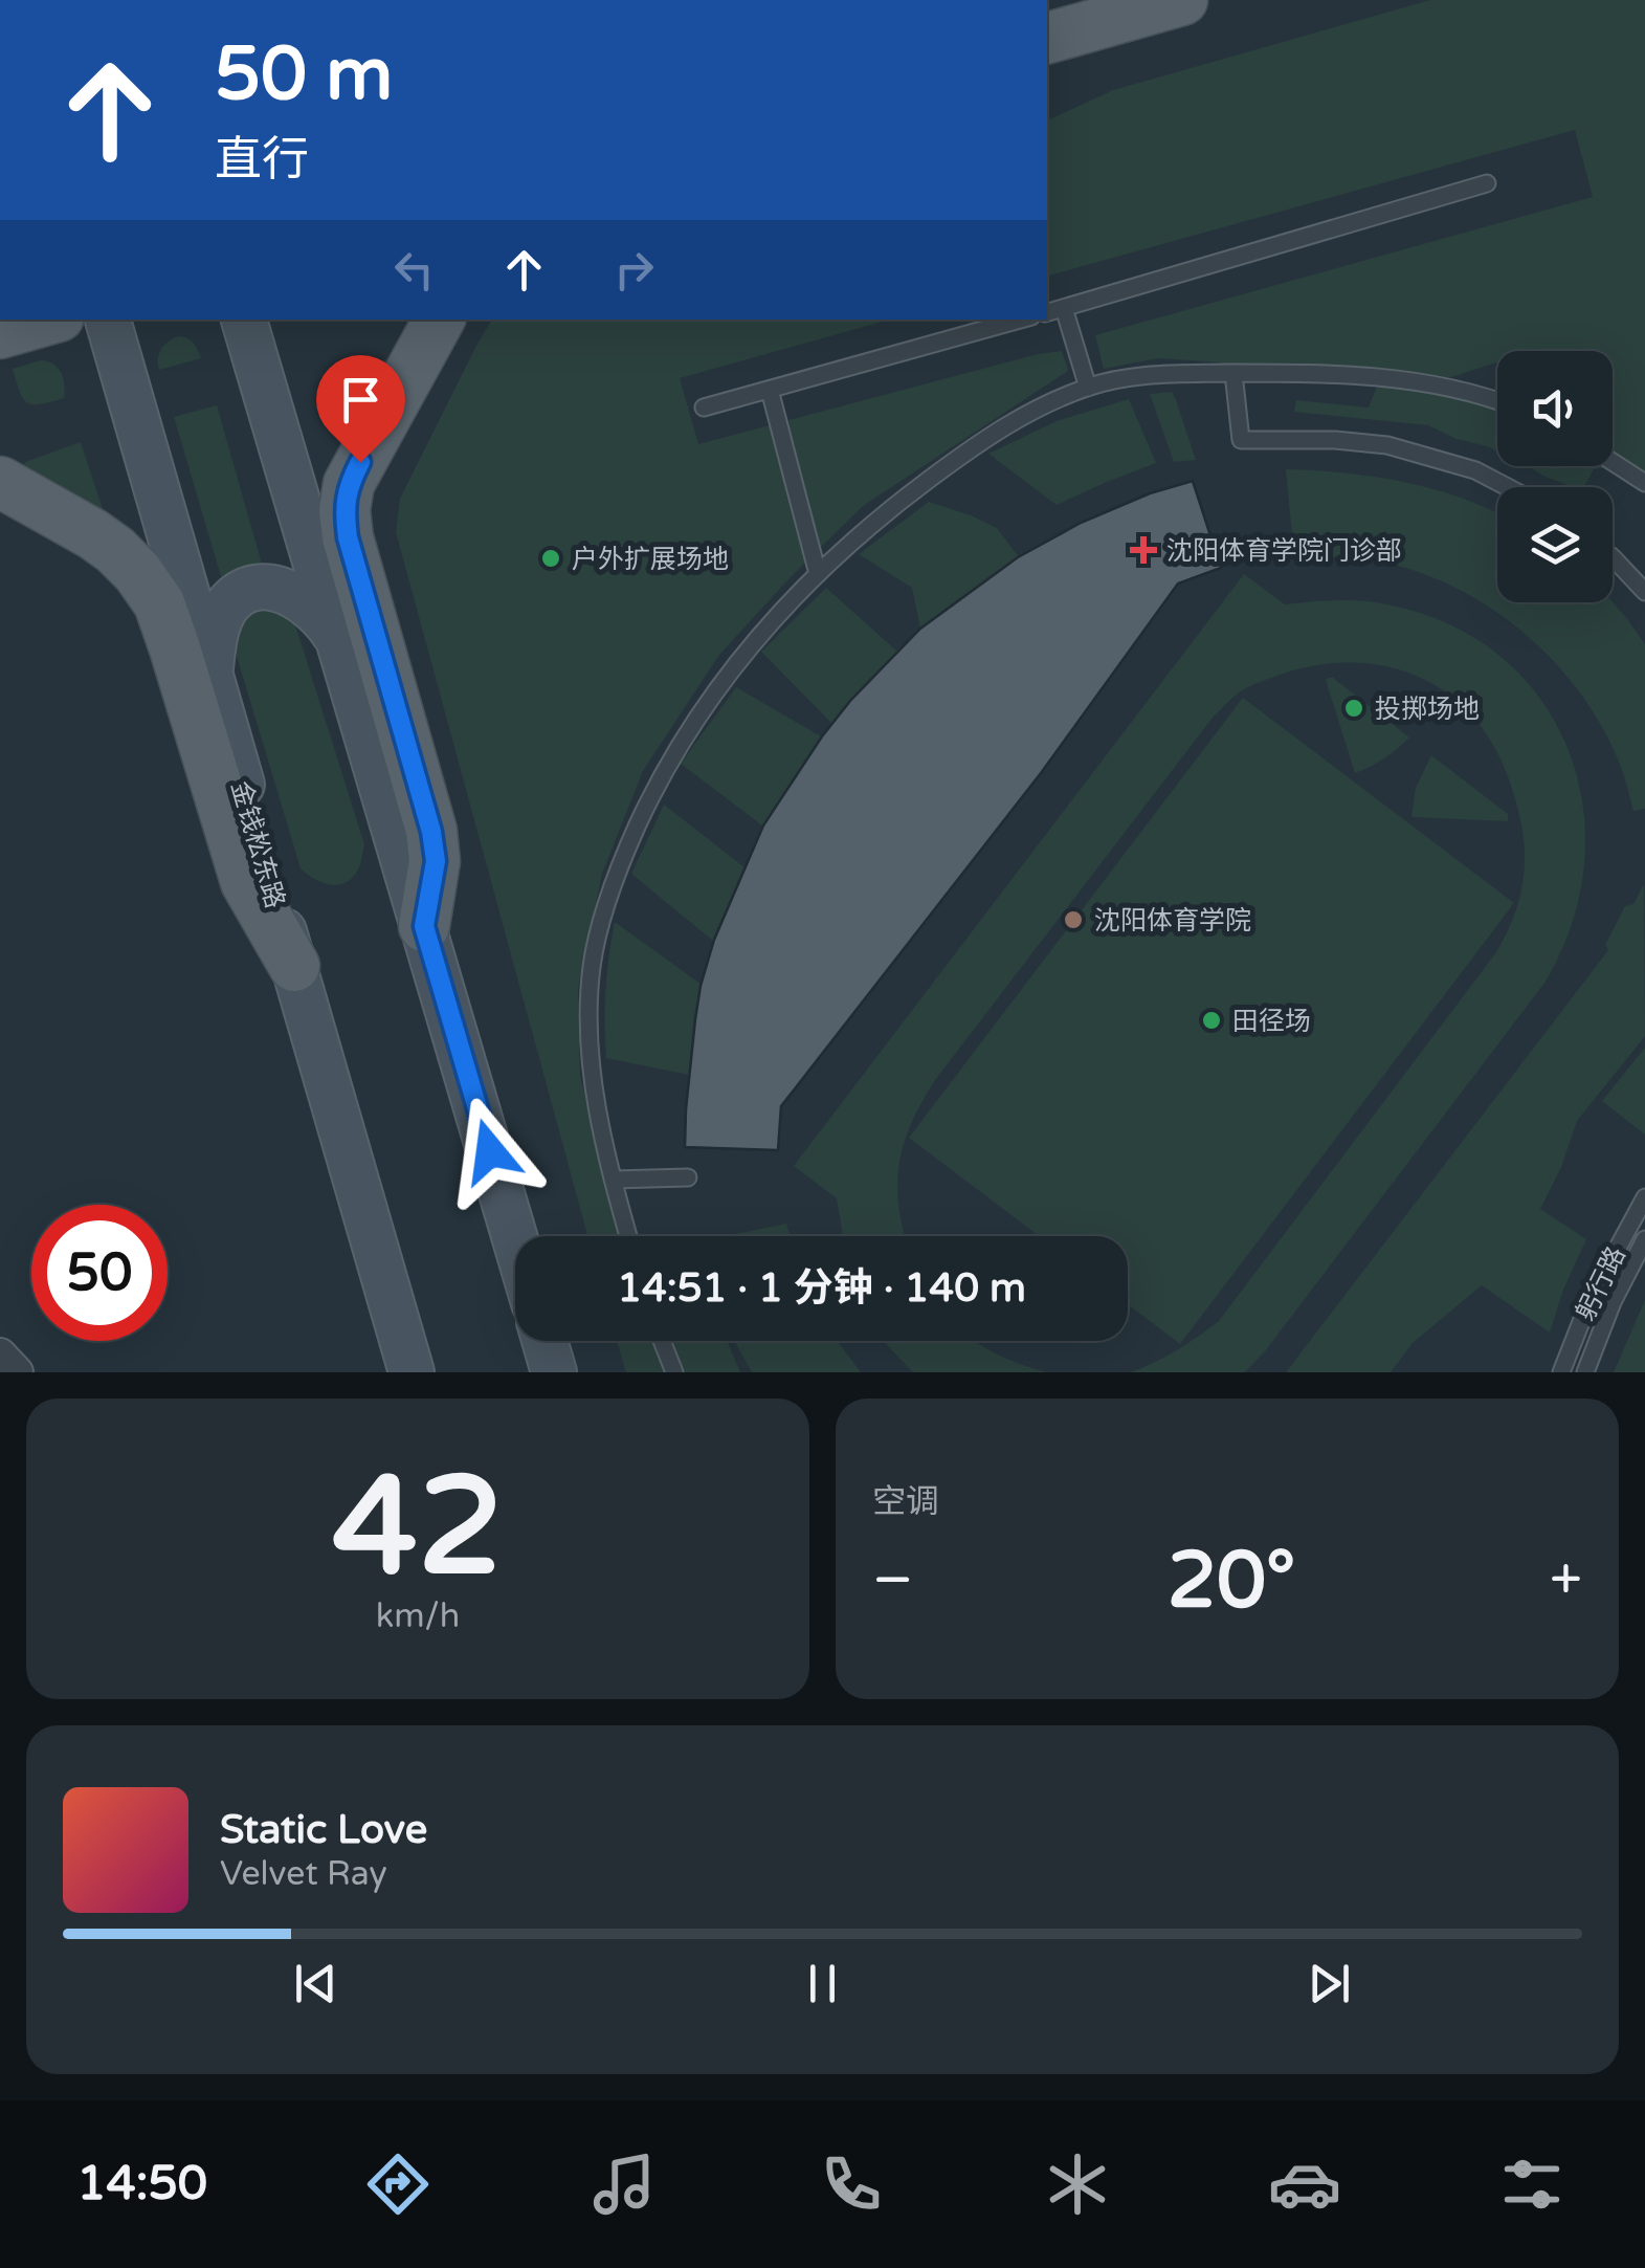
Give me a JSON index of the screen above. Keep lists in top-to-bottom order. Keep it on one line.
{"streets":{"main road":["金钱松东路"],"lane":["躬行路"]},"places":{"health":["沈阳体育学院门诊部"],"other":["户外扩展场地","投掷场地","沈阳体育学院","田径场"]},"page":{"turn":["50 m","直行"],"limit":"50","trip":"14:51 · 1 分钟 · 140 m","tile":[["42","km/h"],"空调"],"heat":["−","20°","+"],"song":["Static Love","Velvet Ray"],"tabs":"14:50"}}
